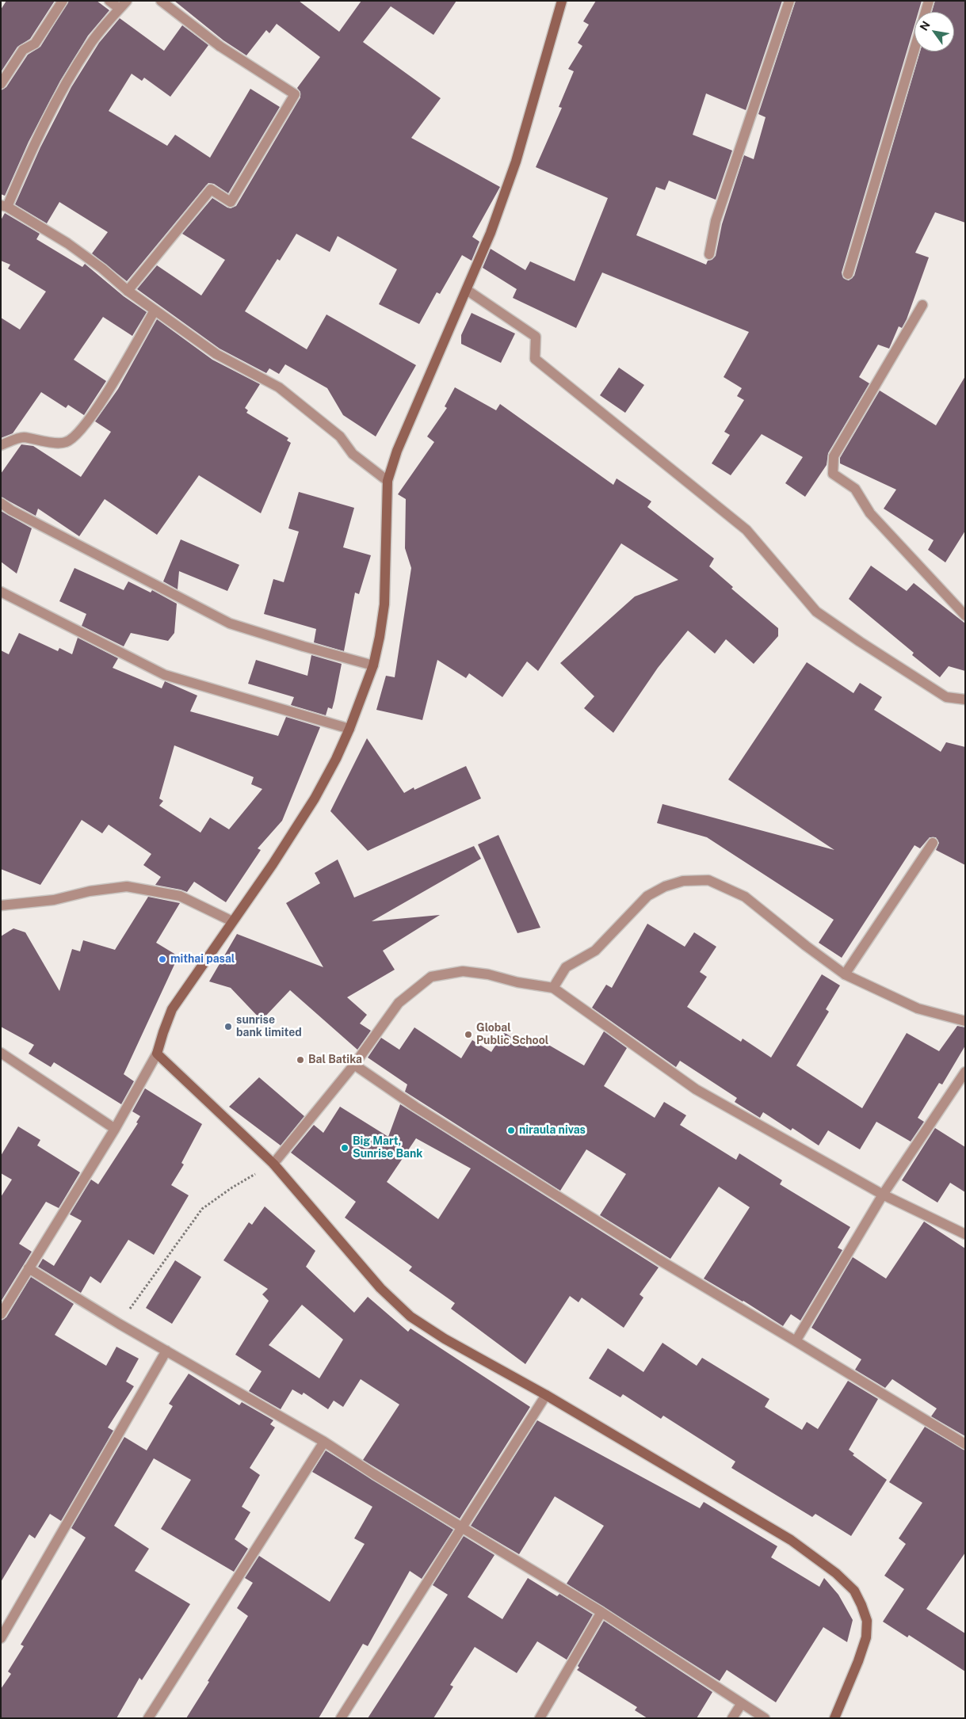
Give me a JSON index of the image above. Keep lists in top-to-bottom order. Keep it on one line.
{"places":["mithai pasal","sunrise bank limited","Global Public School","Bal Batika","niraula nivas","Big Mart, Sunrise Bank"],"north":"top left"}
